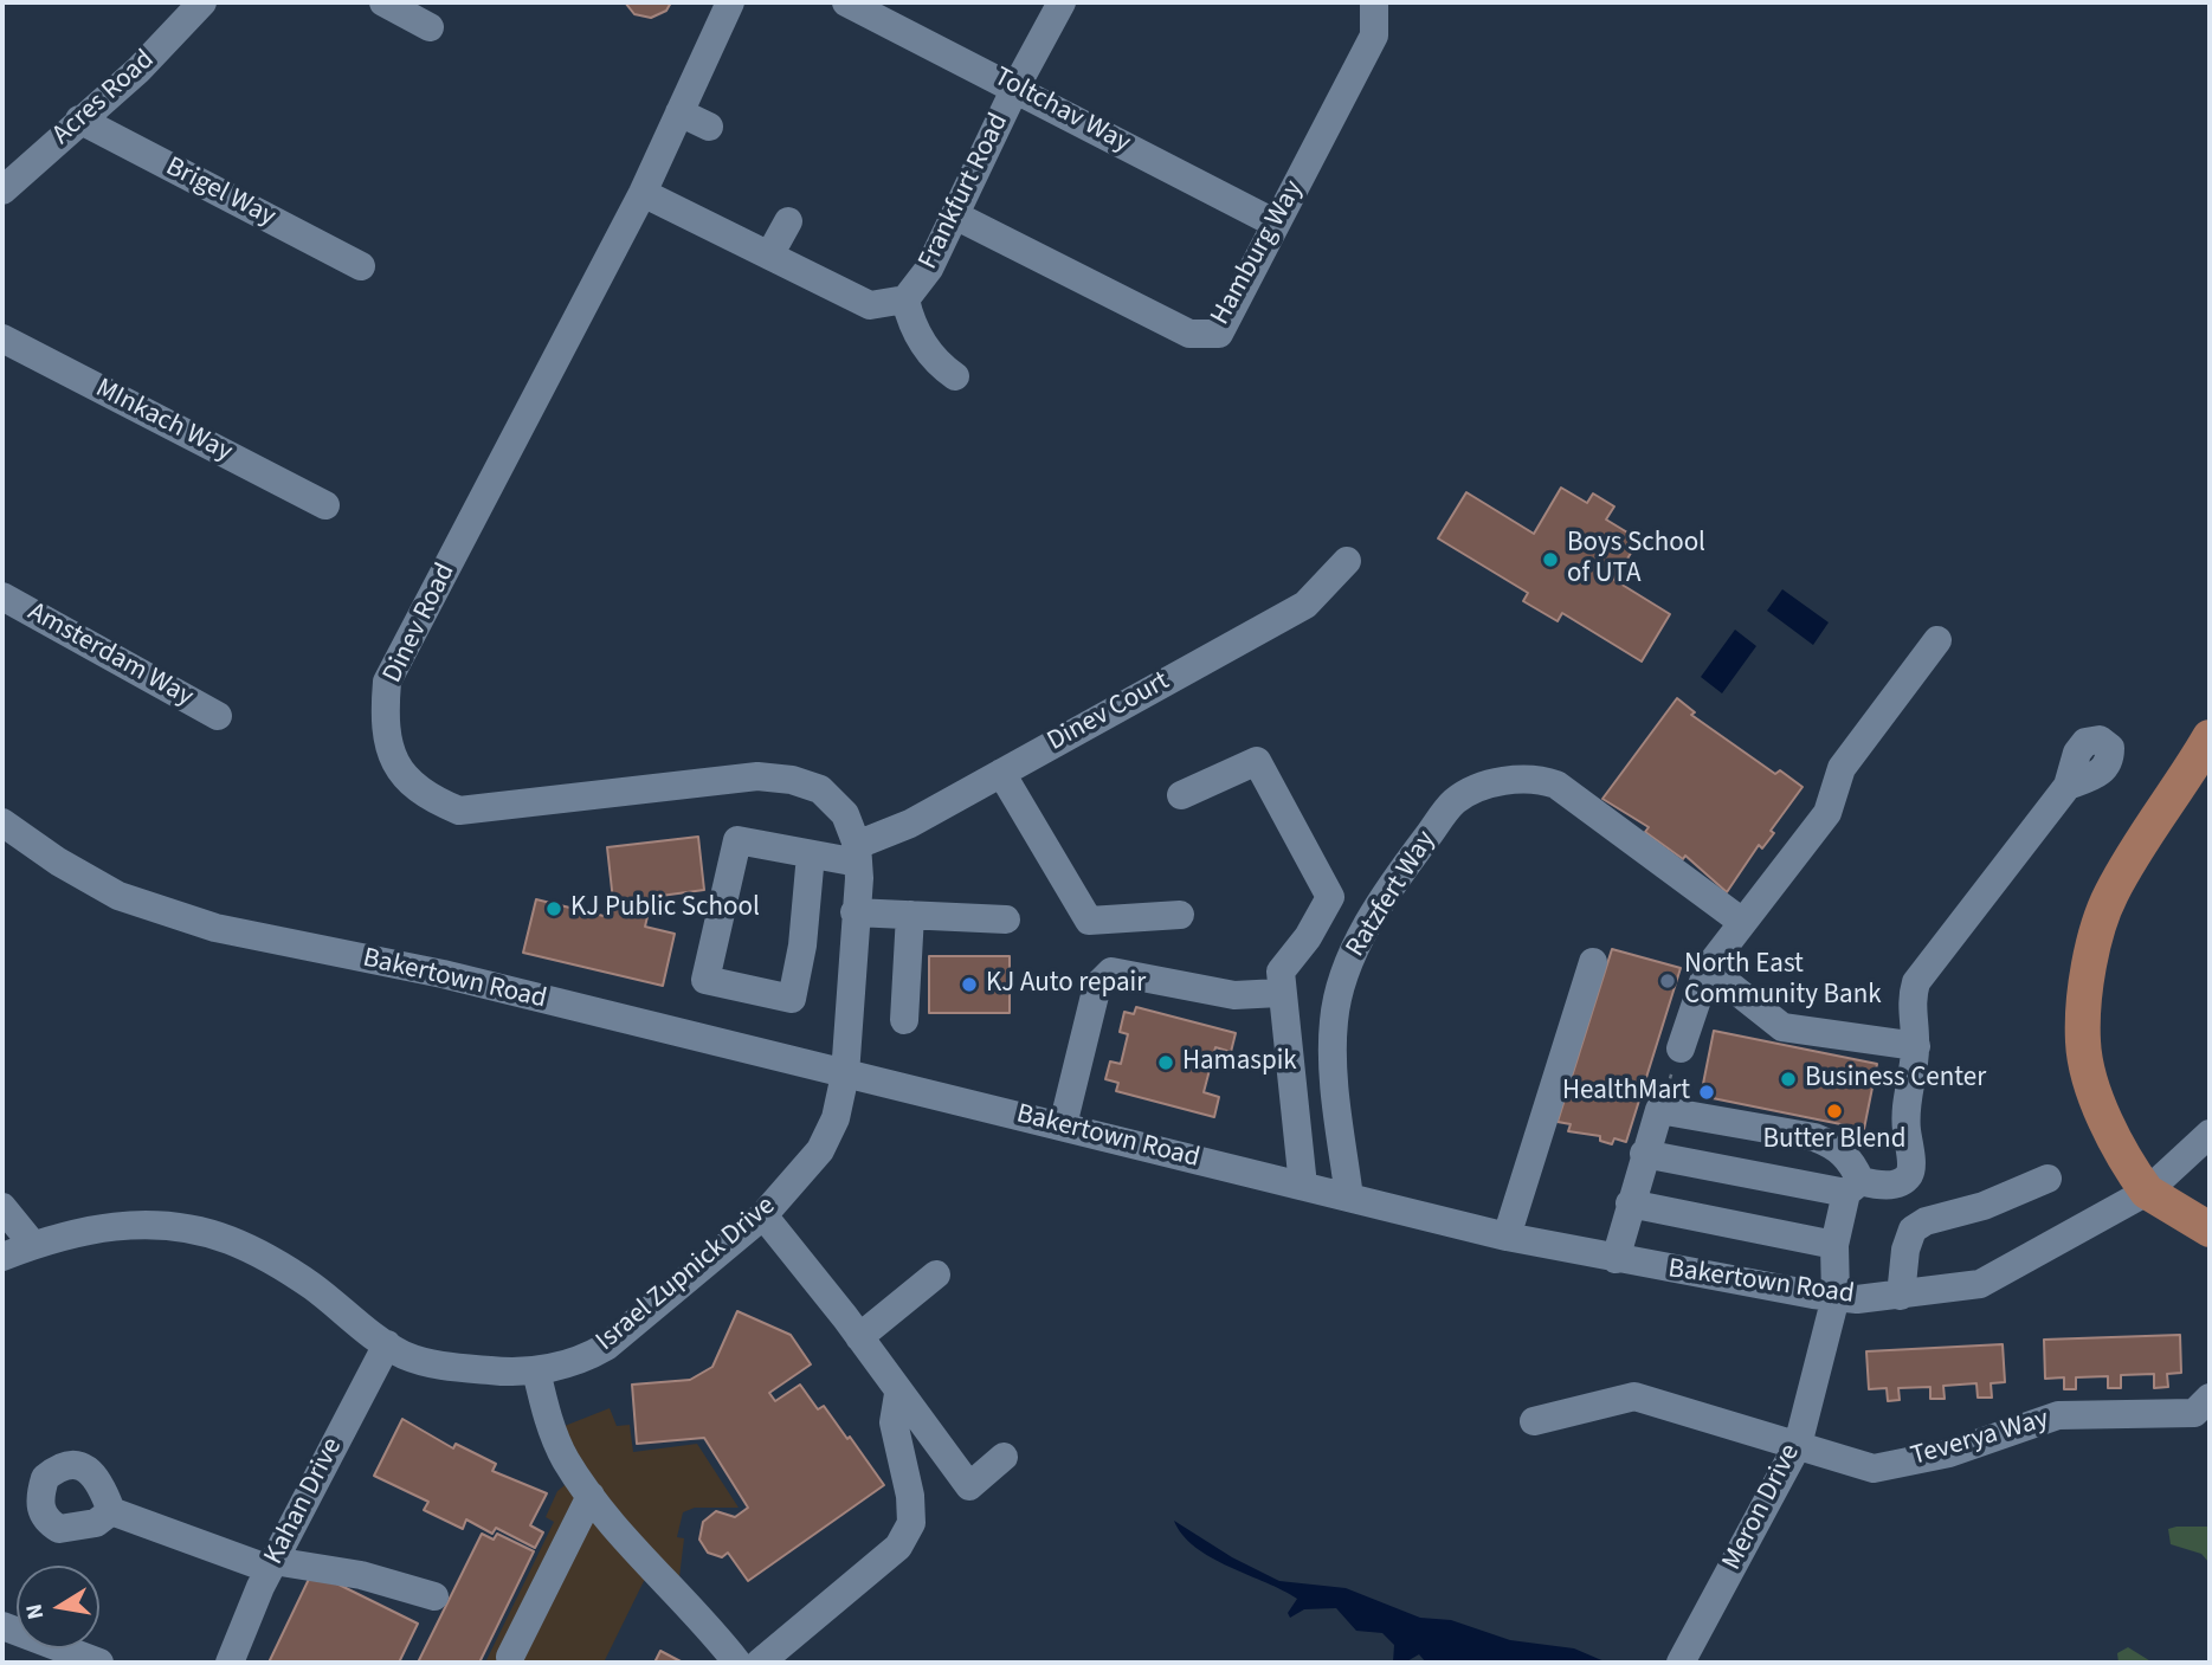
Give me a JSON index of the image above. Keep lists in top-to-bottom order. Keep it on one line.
{"streets":{"street":["Acres Road","Toltchav Way","Frankfurt Road","Brigel Way","Hamburg Way","MInkach Way","Dinev Road","Amsterdam Way","Dinev Court","Ratzfert Way","Bakertown Road","Israel Zupnick Drive","Teverya Way","Kahan Drive","Meron Drive"]},"crossings":[["Acres Road","Brigel Way"],["Toltchav Way","Frankfurt Road"],["Toltchav Way","Hamburg Way"],["Frankfurt Road","Hamburg Way"],["Frankfurt Road","Dinev Road"],["Dinev Road","Dinev Court"],["Dinev Road","Bakertown Road"],["Dinev Road","Israel Zupnick Drive"],["Ratzfert Way","Bakertown Road"],["Bakertown Road","Israel Zupnick Drive"],["Bakertown Road","Meron Drive"],["Israel Zupnick Drive","Kahan Drive"],["Teverya Way","Meron Drive"]],"places":["Boys School of UTA","KJ Public School","North East Community Bank","KJ Auto repair","Hamaspik","Business Center","HealthMart","Butter Blend"],"north":"left"}
